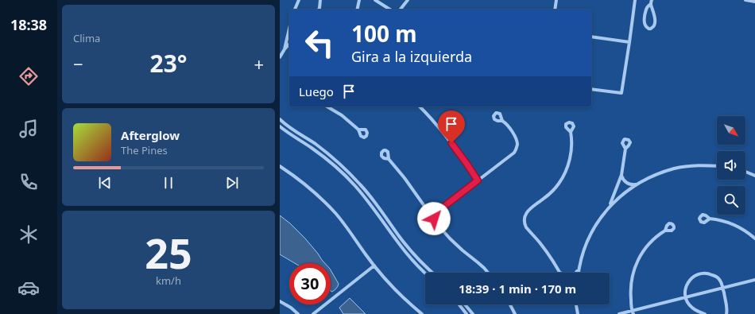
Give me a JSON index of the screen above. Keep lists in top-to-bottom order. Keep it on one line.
{"north":"bottom right","page":{"tabs":"18:38","tile":["Clima",["25","km/h"]],"turn":["100 m","Gira a la izquierda"],"heat":["−","23°","+"],"then":"Luego","song":["Afterglow","The Pines"],"limit":"30","trip":"18:39 · 1 min · 170 m"}}
